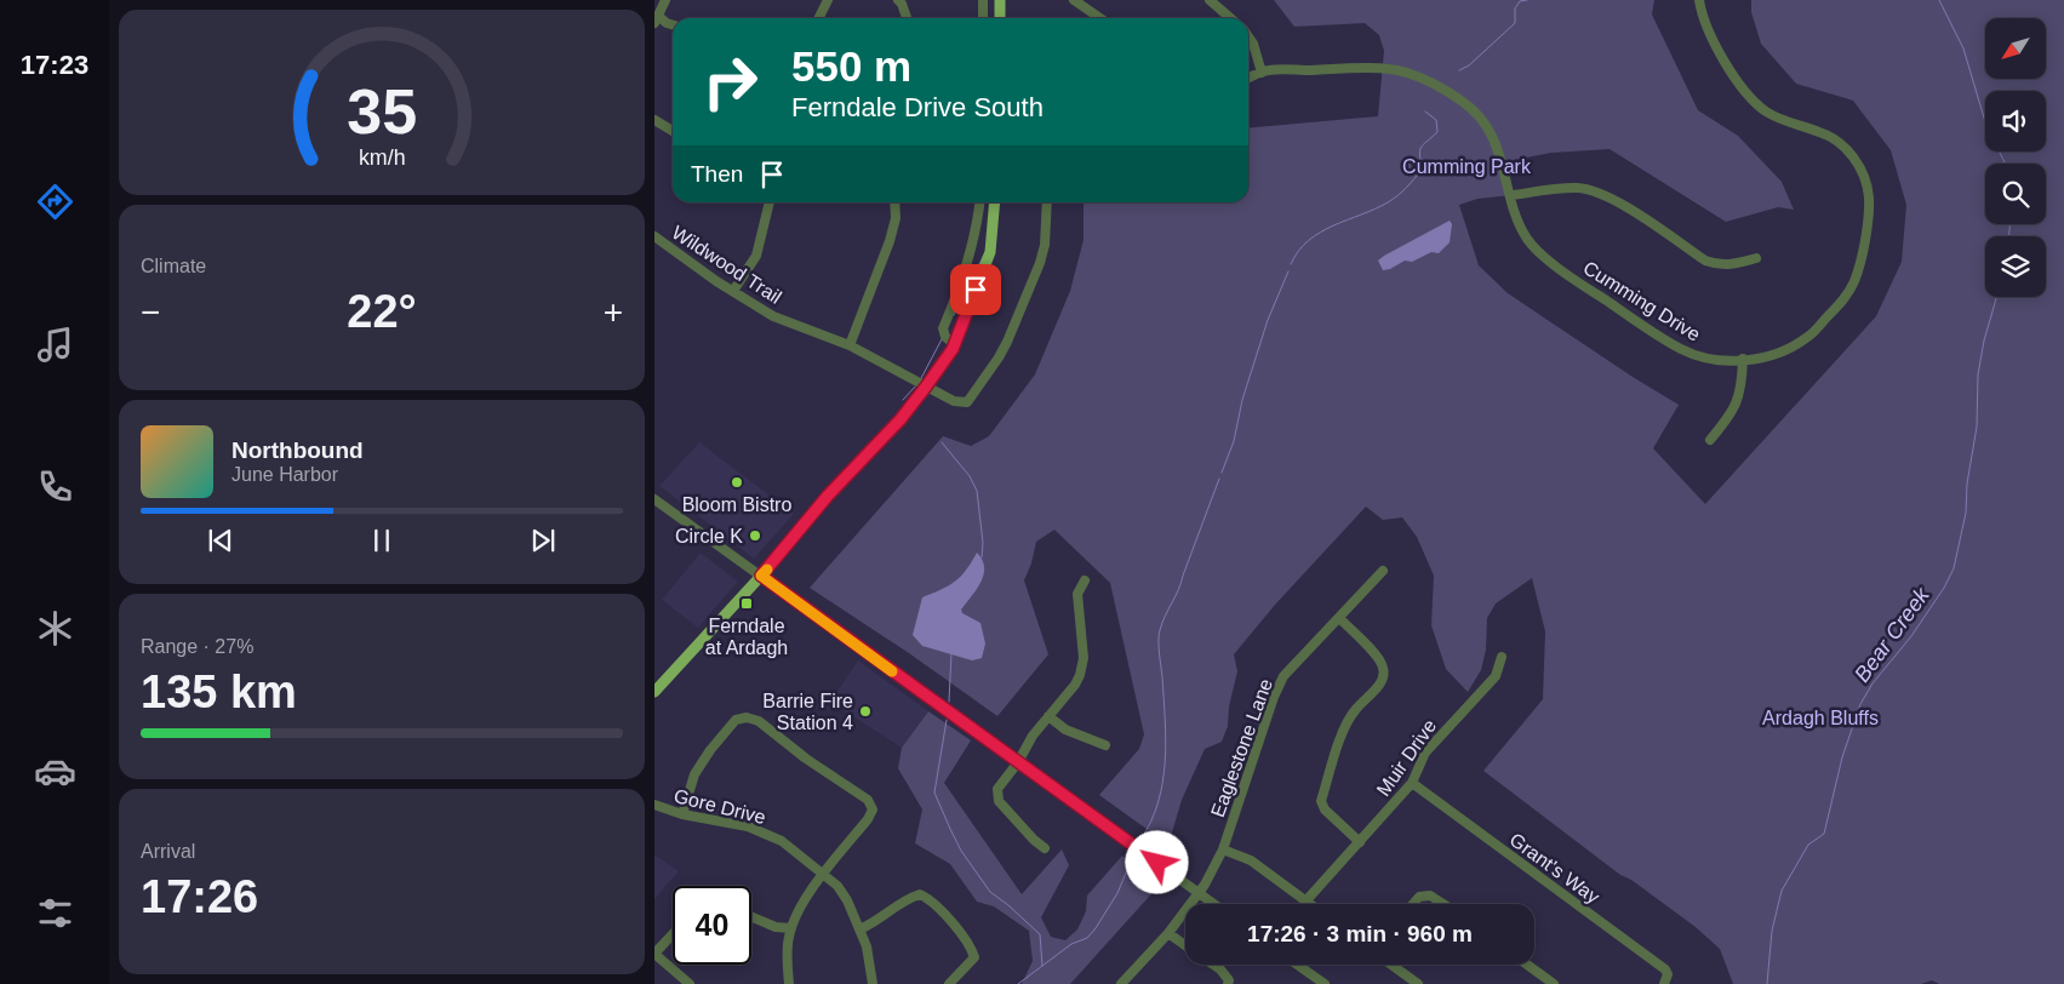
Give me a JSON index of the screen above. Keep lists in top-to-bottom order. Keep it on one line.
{"streets":{"street":["Wildwood Trail","Cumming Drive","Eaglestone Lane","Muir Drive","Gore Drive","Grant's Way"]},"crossings":[["Muir Drive","Grant's Way"]],"water":["Bear Creek"],"parks":["Cumming Park","Ardagh Bluffs"],"places":{"other":["Bloom Bistro","Circle K","Barrie Fire Station 4"],"transit":["Ferndale at Ardagh"]},"north":"bottom left","page":{"tabs":"17:23","turn":["550 m","Ferndale Drive South"],"then":"Then","tile":["Climate",["Range · 27%","135 km"],["Arrival","17:26"]],"heat":["−","22°","+"],"song":["Northbound","June Harbor"],"limit":"40","trip":"17:26 · 3 min · 960 m","gauge":["35","km/h"]}}
